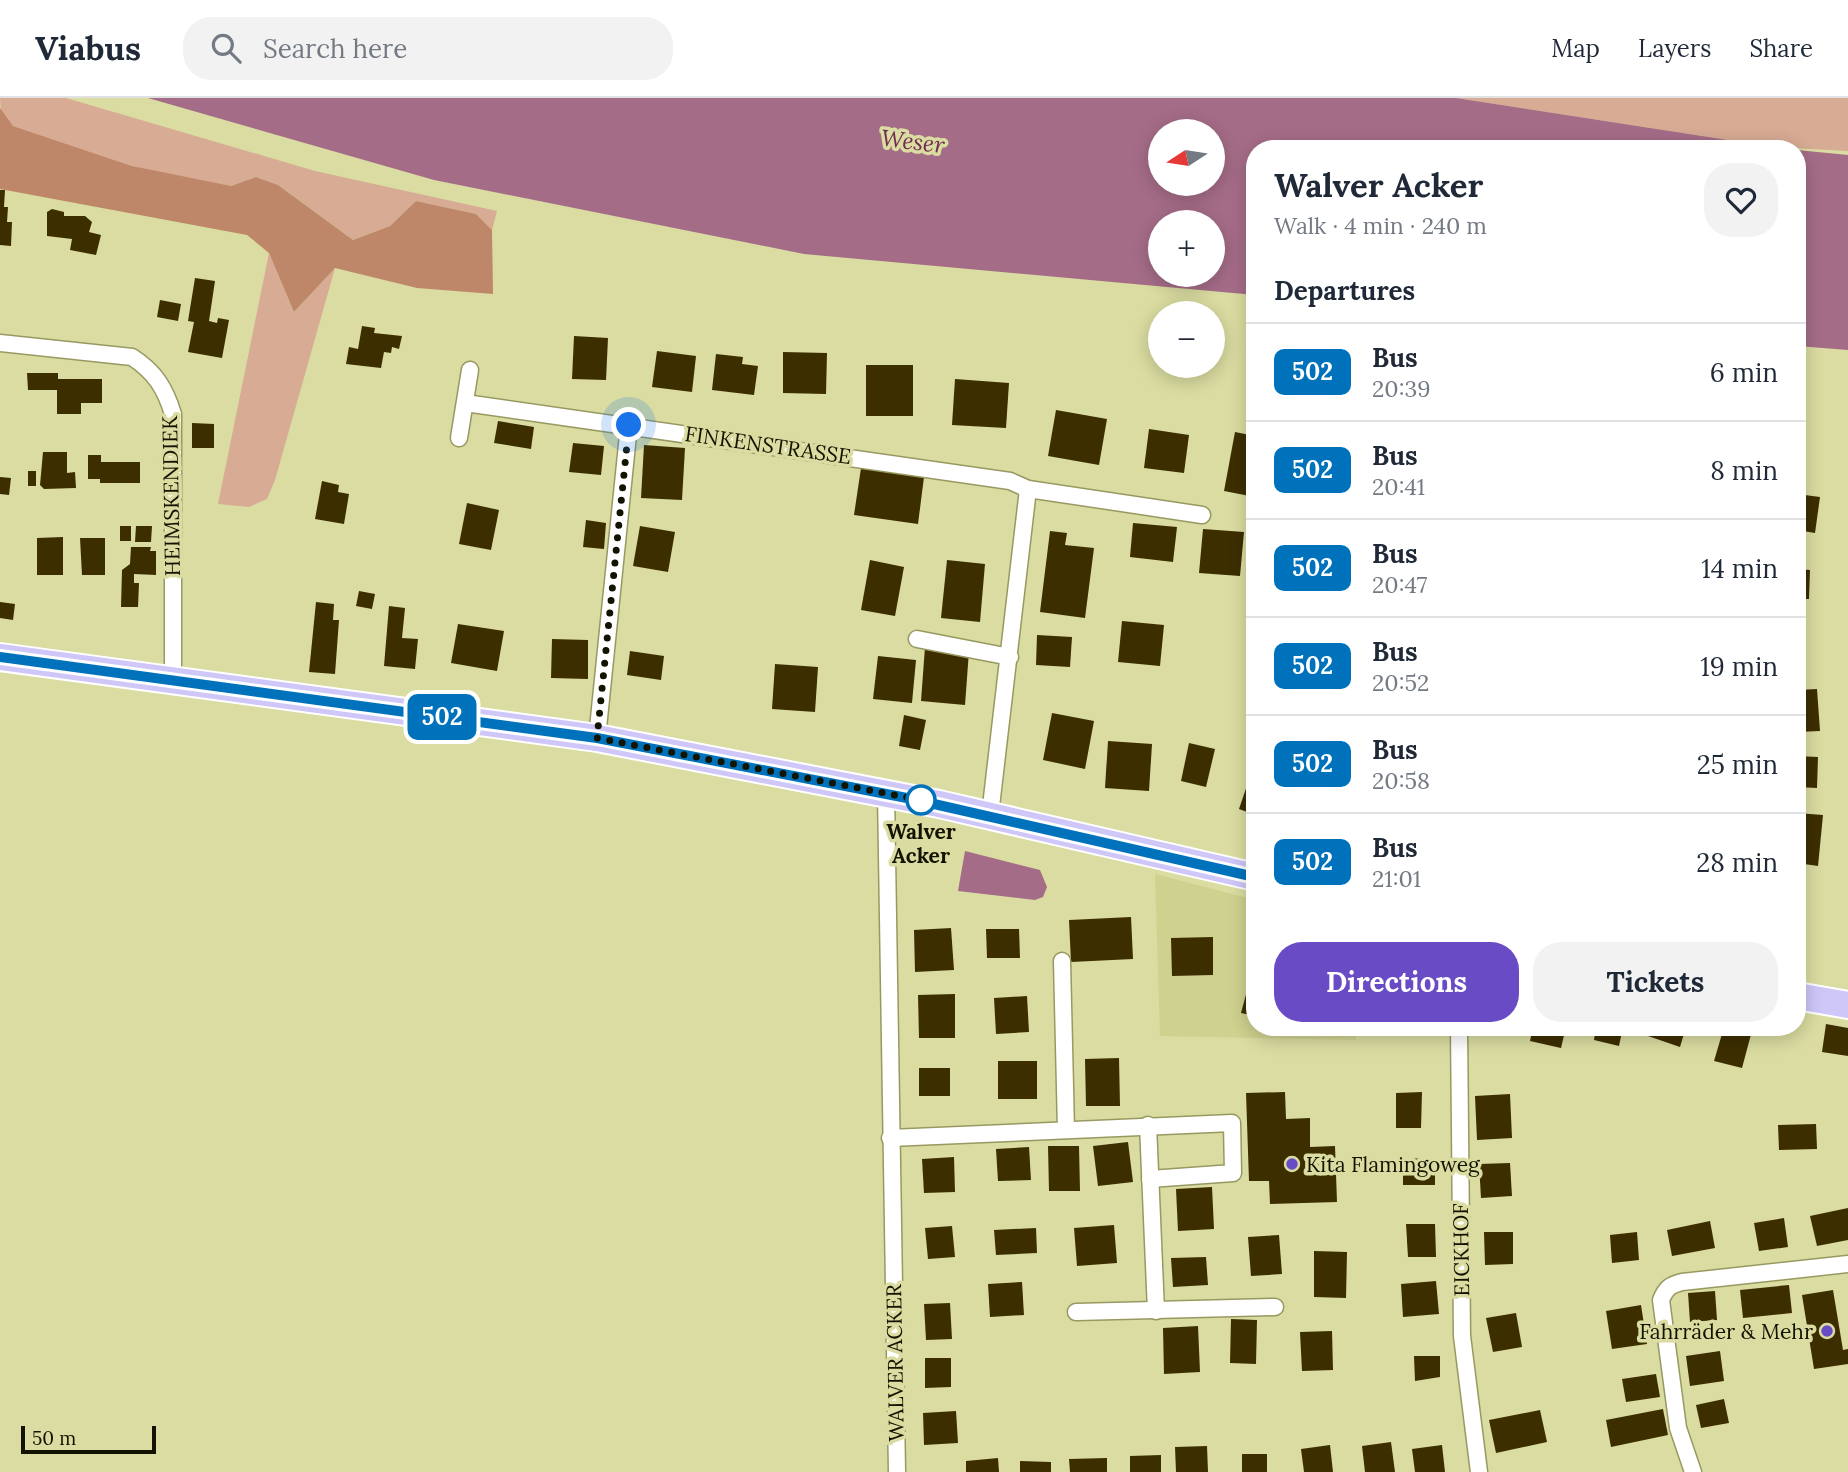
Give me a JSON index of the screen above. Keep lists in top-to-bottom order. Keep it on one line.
{"streets":{"street":["FINKENSTRASSE","HEIMSKENDIEK","EICKHOF","WALVER ACKER"]},"water":["Weser"],"places":["Walver Acker","Kita Flamingoweg","Fahrräder & Mehr"],"lines":["bus line 502"],"scale_bar":"50 m","north":"left","page":{"header":"Viabus","search":"Search here","nav":["Map","Layers","Share"],"on_map":"502","map_buttons":["+","−"],"heading":[["Walver Acker","Walk · 4 min · 240 m"],"Departures"],"list":[{"mark":"502","name":"Bus","note":"20:39","value":"6 min"},{"mark":"502","name":"Bus","note":"20:41","value":"8 min"},{"mark":"502","name":"Bus","note":"20:47","value":"14 min"},{"mark":"502","name":"Bus","note":"20:52","value":"19 min"},{"mark":"502","name":"Bus","note":"20:58","value":"25 min"},{"mark":"502","name":"Bus","note":"21:01","value":"28 min"}],"buttons":["Directions","Tickets"],"scale":"50 m"}}
